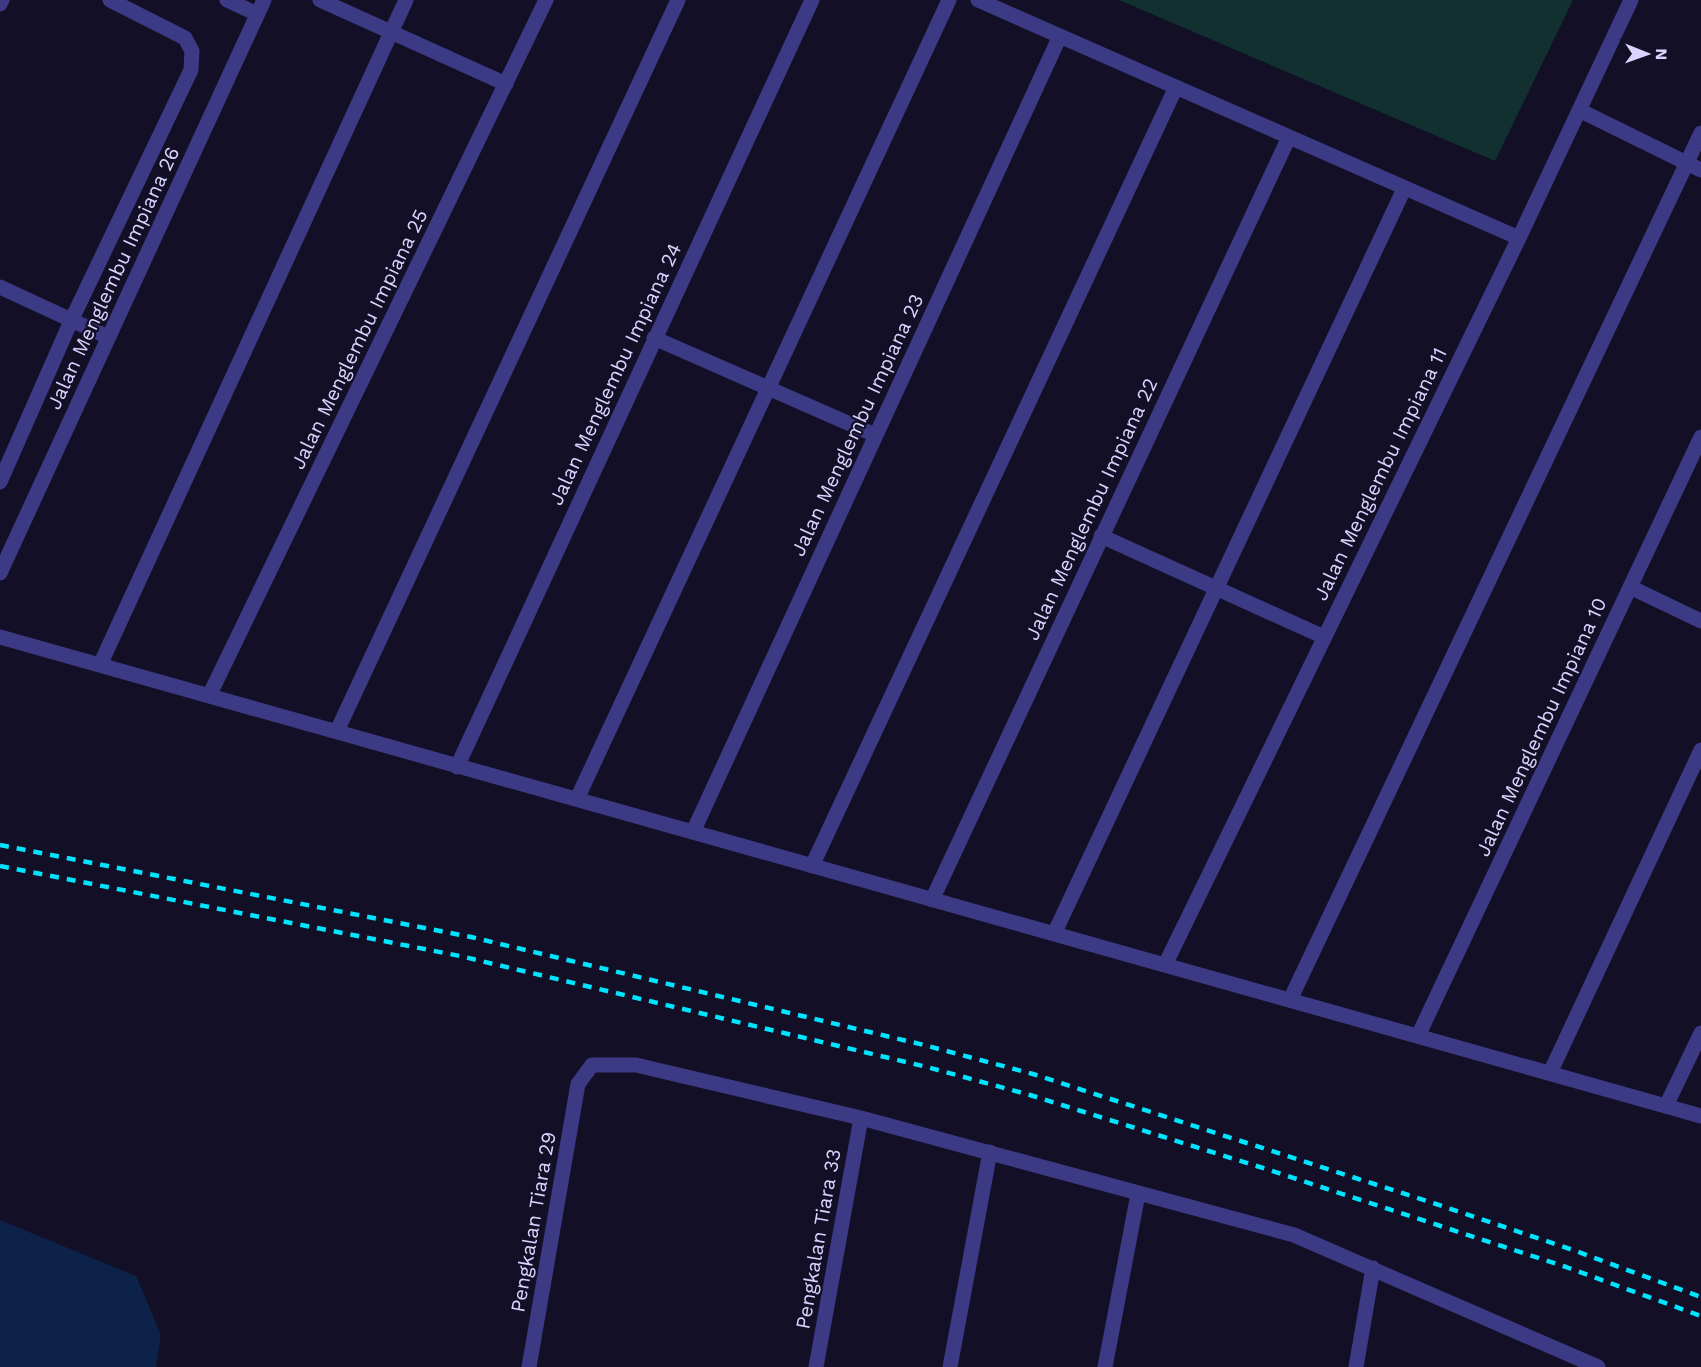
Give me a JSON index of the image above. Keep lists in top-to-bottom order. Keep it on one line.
{"streets":{"street":["Jalan Menglembu Impiana 26","Jalan Menglembu Impiana 25","Jalan Menglembu Impiana 24","Jalan Menglembu Impiana 23","Jalan Menglembu Impiana 11","Jalan Menglembu Impiana 22","Jalan Menglembu Impiana 10","Pengkalan Tiara 29","Pengkalan Tiara 33"]},"crossings":[["Pengkalan Tiara 29","Pengkalan Tiara 33"]],"north":"right"}
